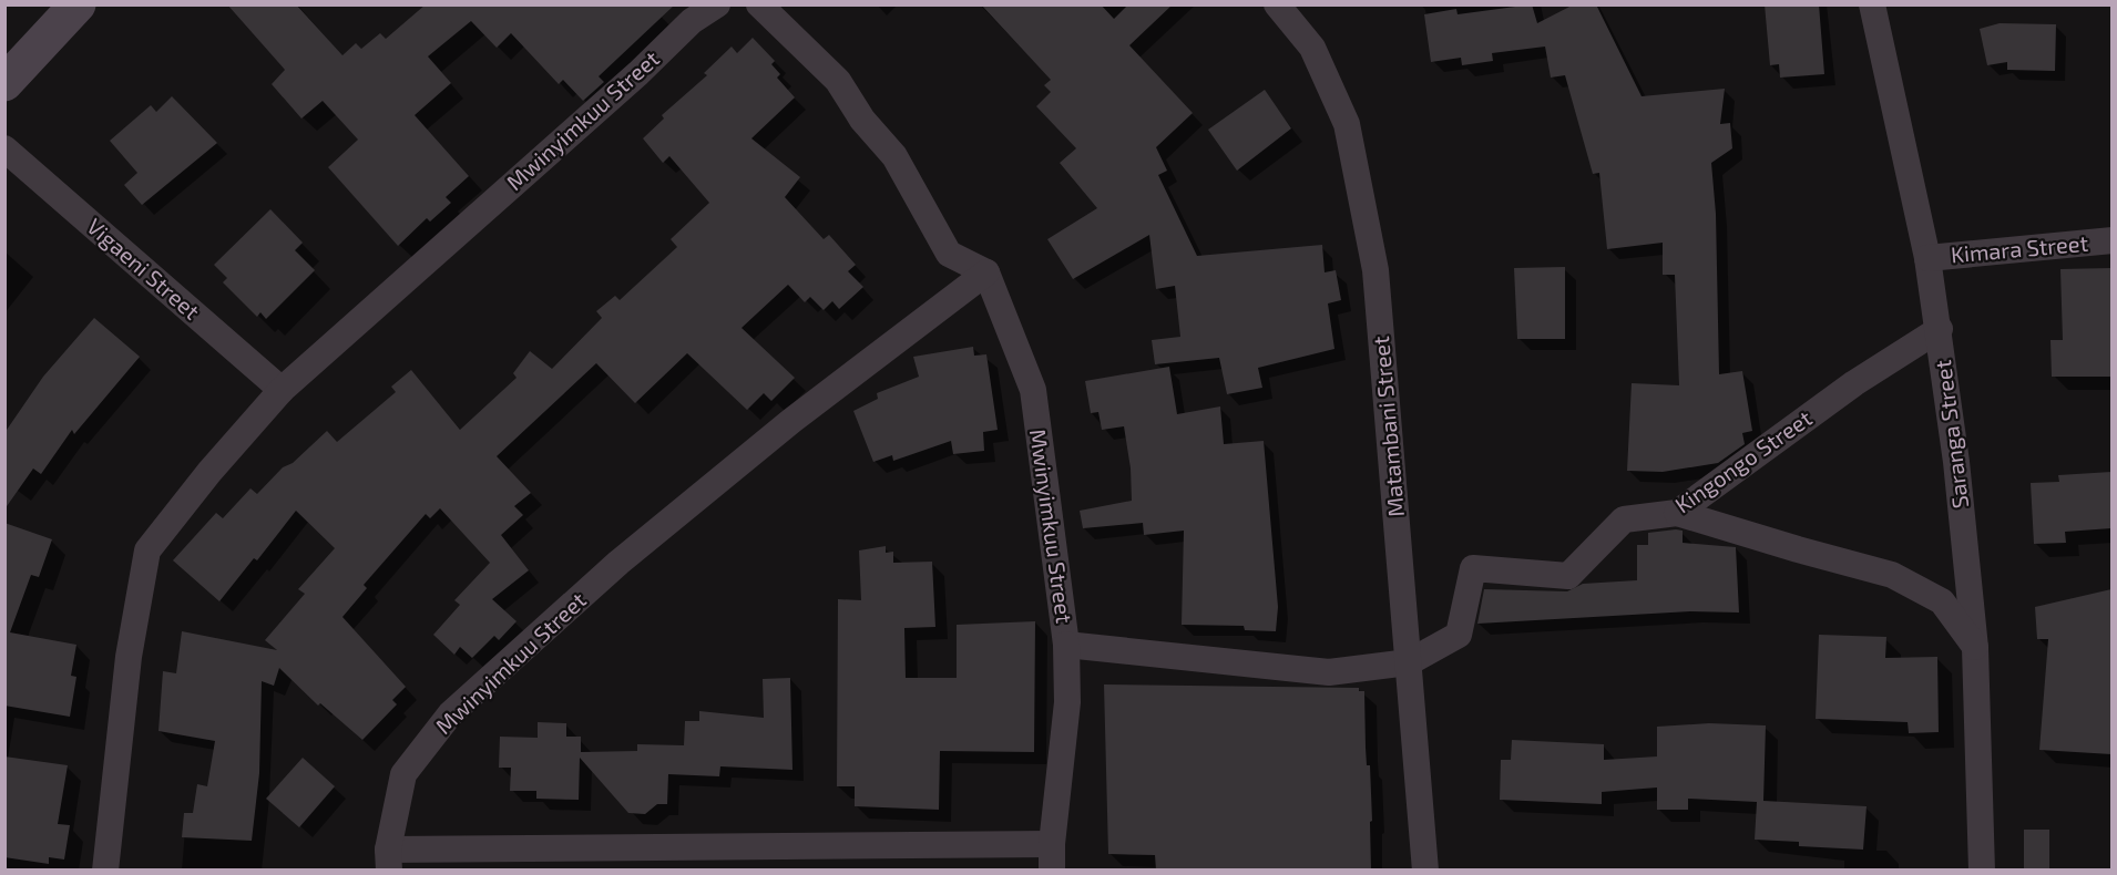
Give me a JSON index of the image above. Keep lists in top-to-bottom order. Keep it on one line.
{"streets":{"street":["Mwinyimkuu Street","Kimara Street","Vigaeni Street","Matambani Street","Saranga Street","Kingongo Street"]},"crossings":[["Mwinyimkuu Street","Vigaeni Street"],["Mwinyimkuu Street","Matambani Street"],["Mwinyimkuu Street","Kingongo Street"],["Kimara Street","Saranga Street"],["Matambani Street","Kingongo Street"],["Saranga Street","Kingongo Street"]]}
